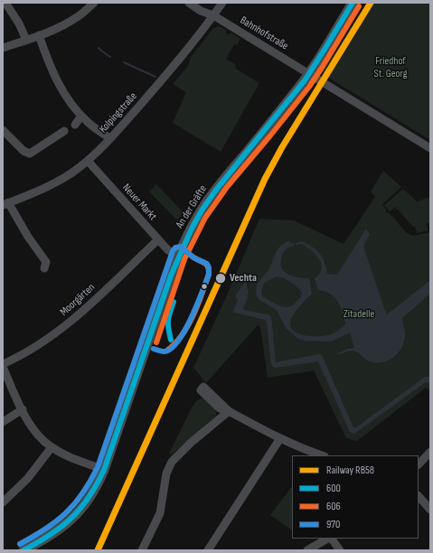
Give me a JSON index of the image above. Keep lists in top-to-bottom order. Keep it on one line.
{"streets":{"main road":["An der Gräfte"],"street":["Bahnhofstraße","Kolpingstraße","Neuer Markt","Moorgärten"]},"crossings":[["Bahnhofstraße","Kolpingstraße"],["Bahnhofstraße","An der Gräfte"],["Kolpingstraße","Neuer Markt"],["Neuer Markt","An der Gräfte"],["Neuer Markt","Moorgärten"]],"parks":["Friedhof St. Georg","Zitadelle"],"places":["Vechta"],"lines":["rail line RB58","transit line 600","transit line 606","transit line 970"],"legend":["Railway RB58","600","606","970"]}
